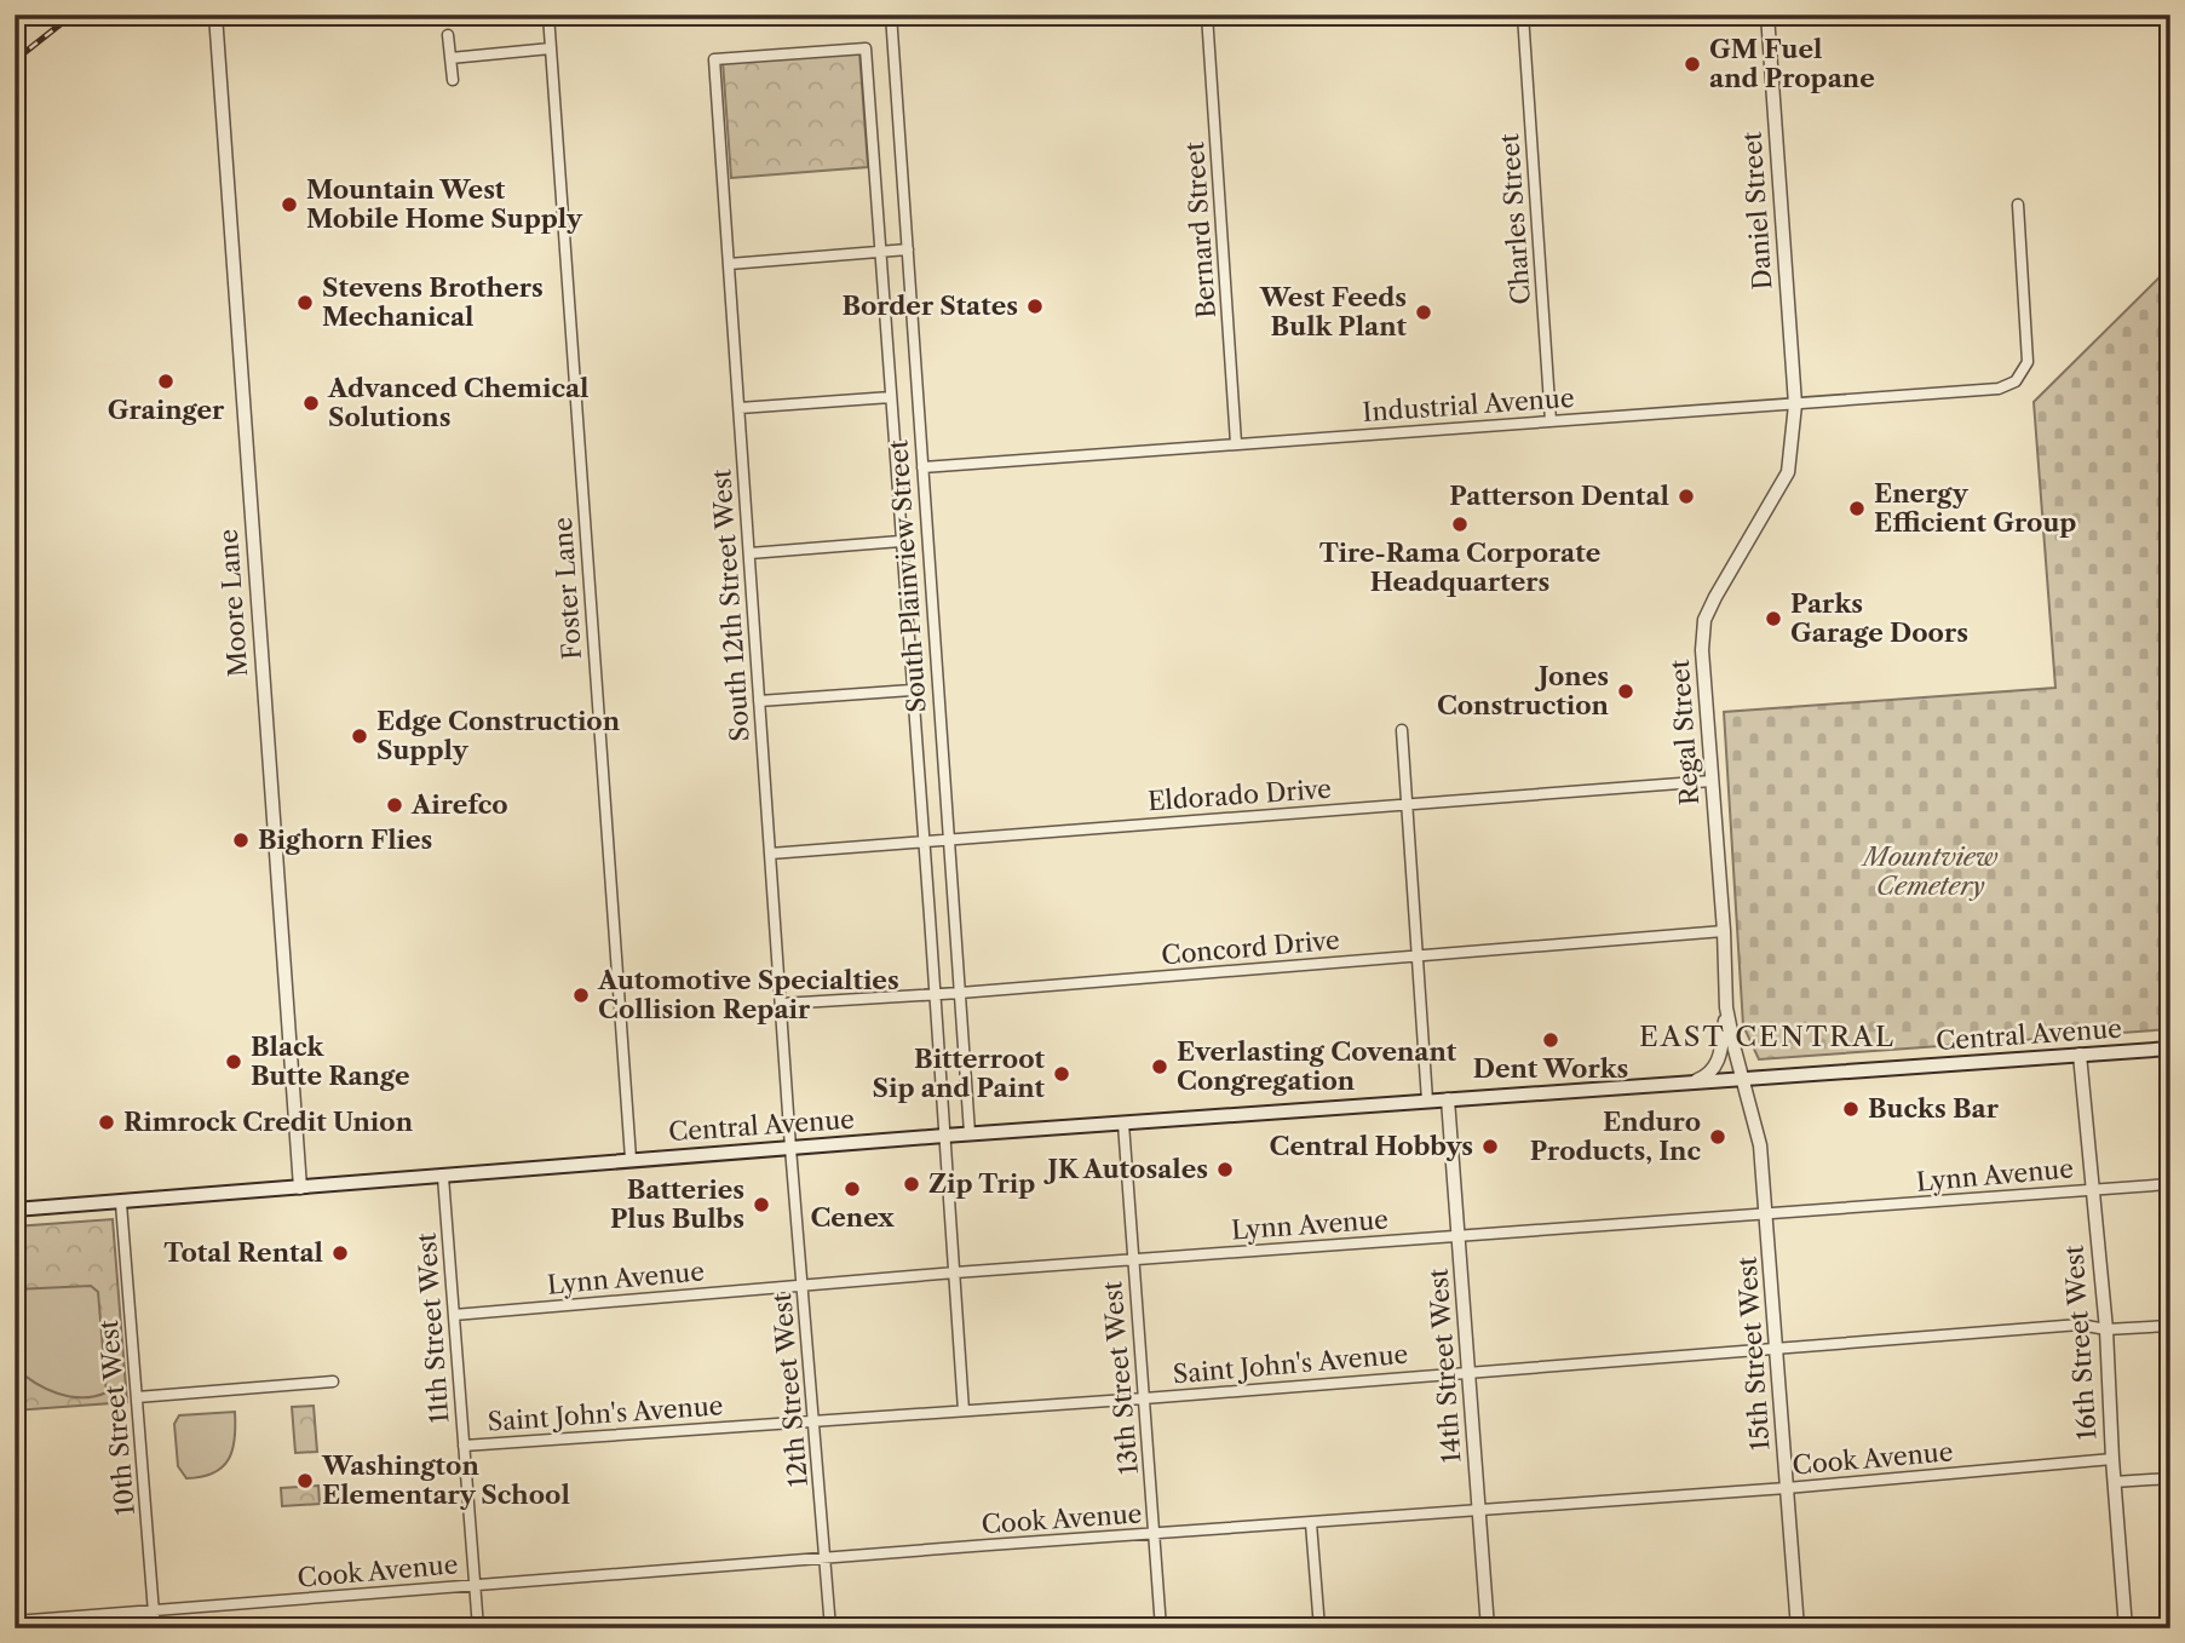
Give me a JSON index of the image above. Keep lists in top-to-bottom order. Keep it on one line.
{"streets":{"main road":["Central Avenue"],"street":["Daniel Street","Charles Street","Bernard Street","Industrial Avenue","South Plainview Street","Foster Lane","Moore Lane","South 12th Street West","Regal Street","Eldorado Drive","Concord Drive","Lynn Avenue","11th Street West","16th Street West","15th Street West","Saint John's Avenue","14th Street West","13th Street West","12th Street West","10th Street West","Cook Avenue"]},"crossings":[["Daniel Street","Industrial Avenue"],["Daniel Street","Regal Street"],["Charles Street","Industrial Avenue"],["Bernard Street","Industrial Avenue"],["Industrial Avenue","South Plainview Street"],["Industrial Avenue","Regal Street"],["South Plainview Street","South 12th Street West"],["South Plainview Street","Eldorado Drive"],["South Plainview Street","Concord Drive"],["South Plainview Street","Central Avenue"],["South Plainview Street","Lynn Avenue"],["South Plainview Street","Saint John's Avenue"],["Foster Lane","Central Avenue"],["Moore Lane","Central Avenue"],["South 12th Street West","Eldorado Drive"],["South 12th Street West","Concord Drive"],["South 12th Street West","Central Avenue"],["South 12th Street West","12th Street West"],["Regal Street","Eldorado Drive"],["Regal Street","Concord Drive"],["Regal Street","Central Avenue"],["Regal Street","15th Street West"],["Central Avenue","11th Street West"],["Central Avenue","16th Street West"],["Central Avenue","15th Street West"],["Central Avenue","14th Street West"],["Central Avenue","13th Street West"],["Central Avenue","12th Street West"],["Central Avenue","10th Street West"],["Lynn Avenue","11th Street West"],["Lynn Avenue","16th Street West"],["Lynn Avenue","15th Street West"],["Lynn Avenue","14th Street West"],["Lynn Avenue","13th Street West"],["Lynn Avenue","12th Street West"],["11th Street West","Saint John's Avenue"],["11th Street West","Cook Avenue"],["16th Street West","Saint John's Avenue"],["16th Street West","Cook Avenue"],["15th Street West","Saint John's Avenue"],["15th Street West","Cook Avenue"],["Saint John's Avenue","14th Street West"],["Saint John's Avenue","13th Street West"],["Saint John's Avenue","12th Street West"],["14th Street West","Cook Avenue"],["13th Street West","Cook Avenue"],["12th Street West","Cook Avenue"],["10th Street West","Cook Avenue"]],"districts":["EAST CENTRAL"],"parks":["Mountview Cemetery"],"places":["GM Fuel and Propane","Mountain West Mobile Home Supply","Stevens Brothers Mechanical","Border States","West Feeds Bulk Plant","Grainger","Advanced Chemical Solutions","Patterson Dental","Energy Efficient Group","Tire-Rama Corporate Headquarters","Parks Garage Doors","Jones Construction","Edge Construction Supply","Airefco","Bighorn Flies","Automotive Specialties Collision Repair","Dent Works","Black Butte Range","Everlasting Covenant Congregation","Bitterroot Sip and Paint","Bucks Bar","Rimrock Credit Union","Enduro Products, Inc","Central Hobbys","JK Autosales","Zip Trip","Cenex","Batteries Plus Bulbs","Total Rental","Washington Elementary School"]}
